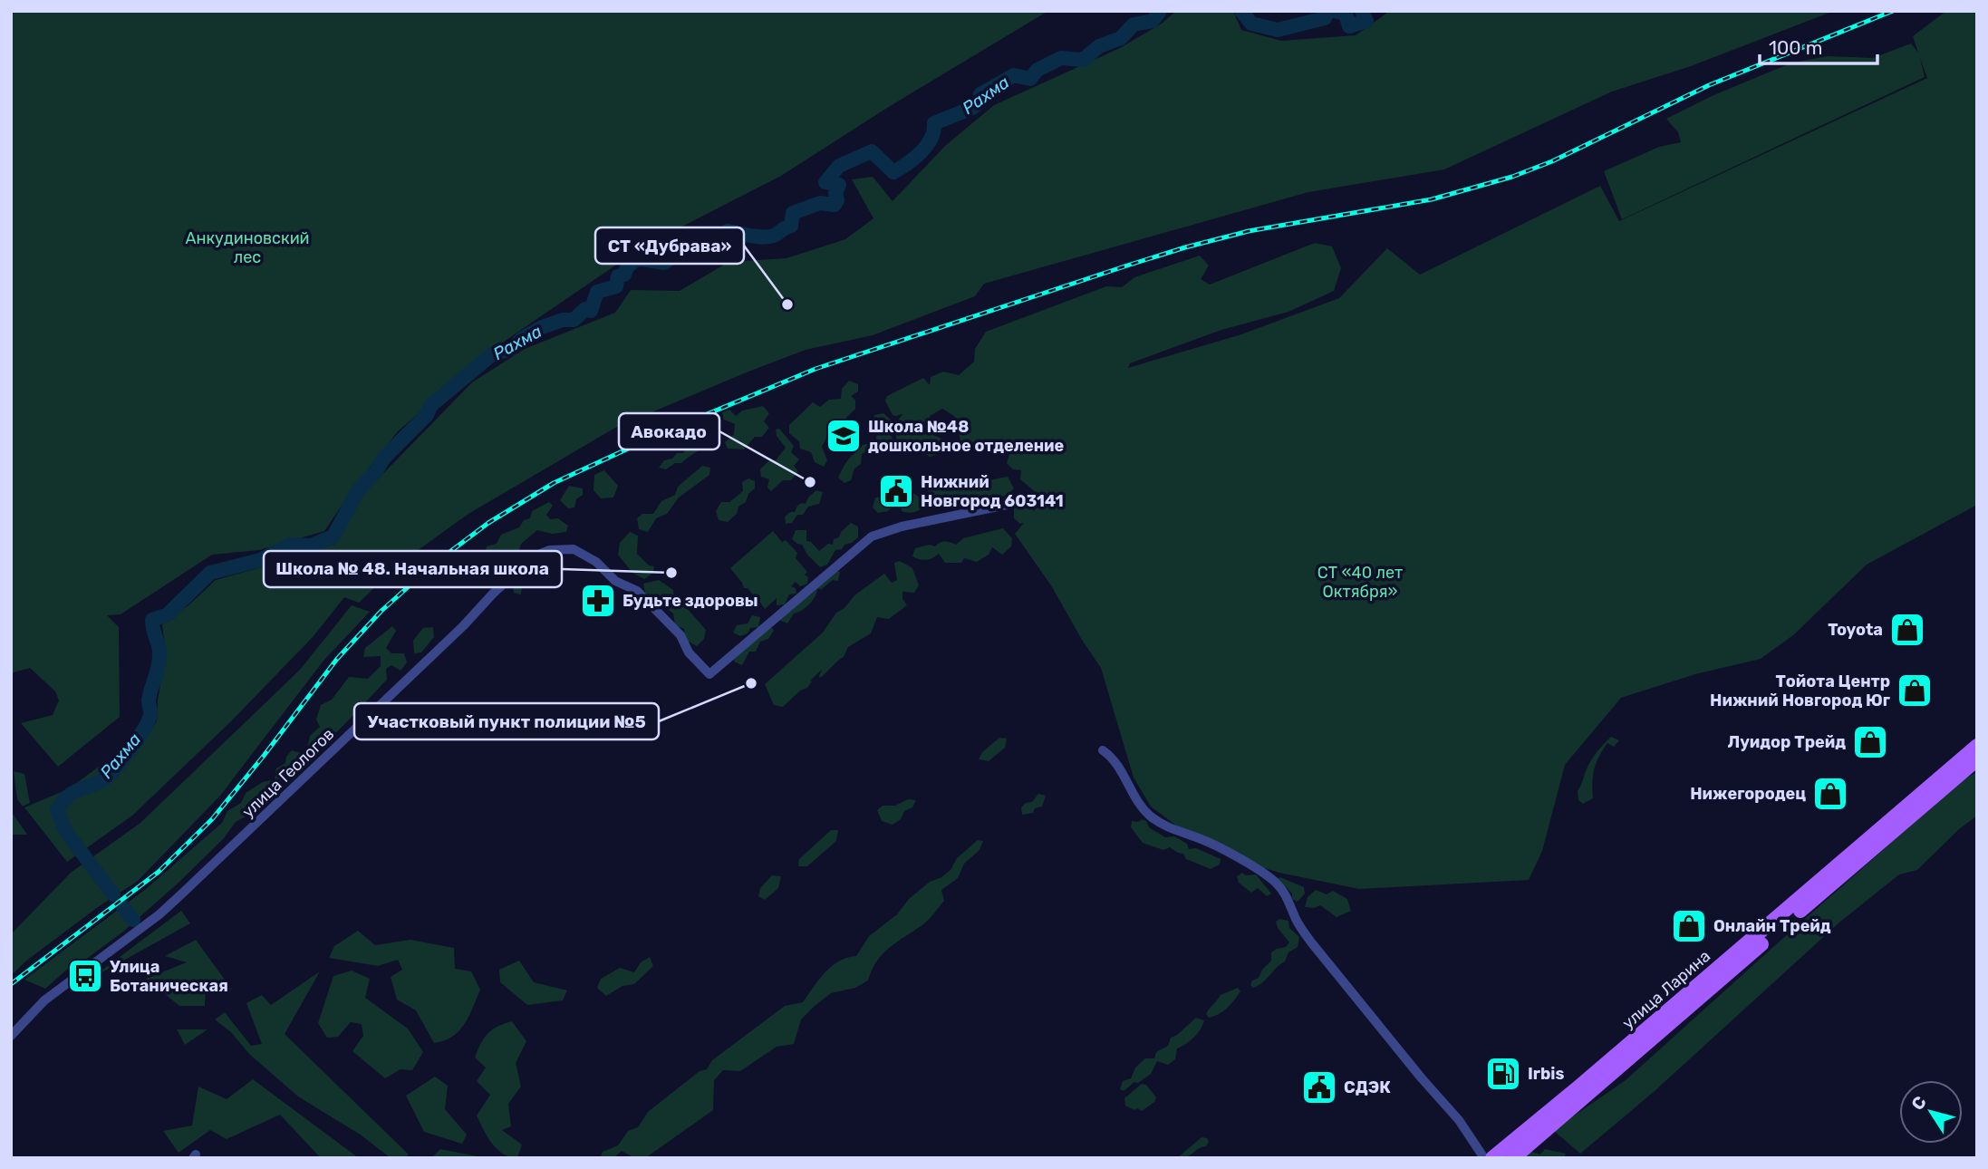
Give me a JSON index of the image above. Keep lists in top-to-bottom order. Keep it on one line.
{"streets":{"main road":["улица Ларина"],"street":["улица Геологов"]},"water":["Рахма"],"parks":["Анкудиновский лес","СТ «40 лет Октября»"],"places":{"other":["СТ «Дубрава»","Авокадо","Школа № 48. Начальная школа","Участковый пункт полиции №5"],"school or university":["Школа №48 дошкольное отделение"],"public building":["Нижний Новгород 603141","СДЭК"],"pharmacy":["Будьте здоровы"],"shop":["Toyota","Тойота Центр Нижний Новгород Юг","Луидор Трейд","Нижегородец","Онлайн Трейд"],"bus stop":["Улица Ботаническая"],"fuel station":["Irbis"]},"scale_bar":"100 m","north":"top left"}
